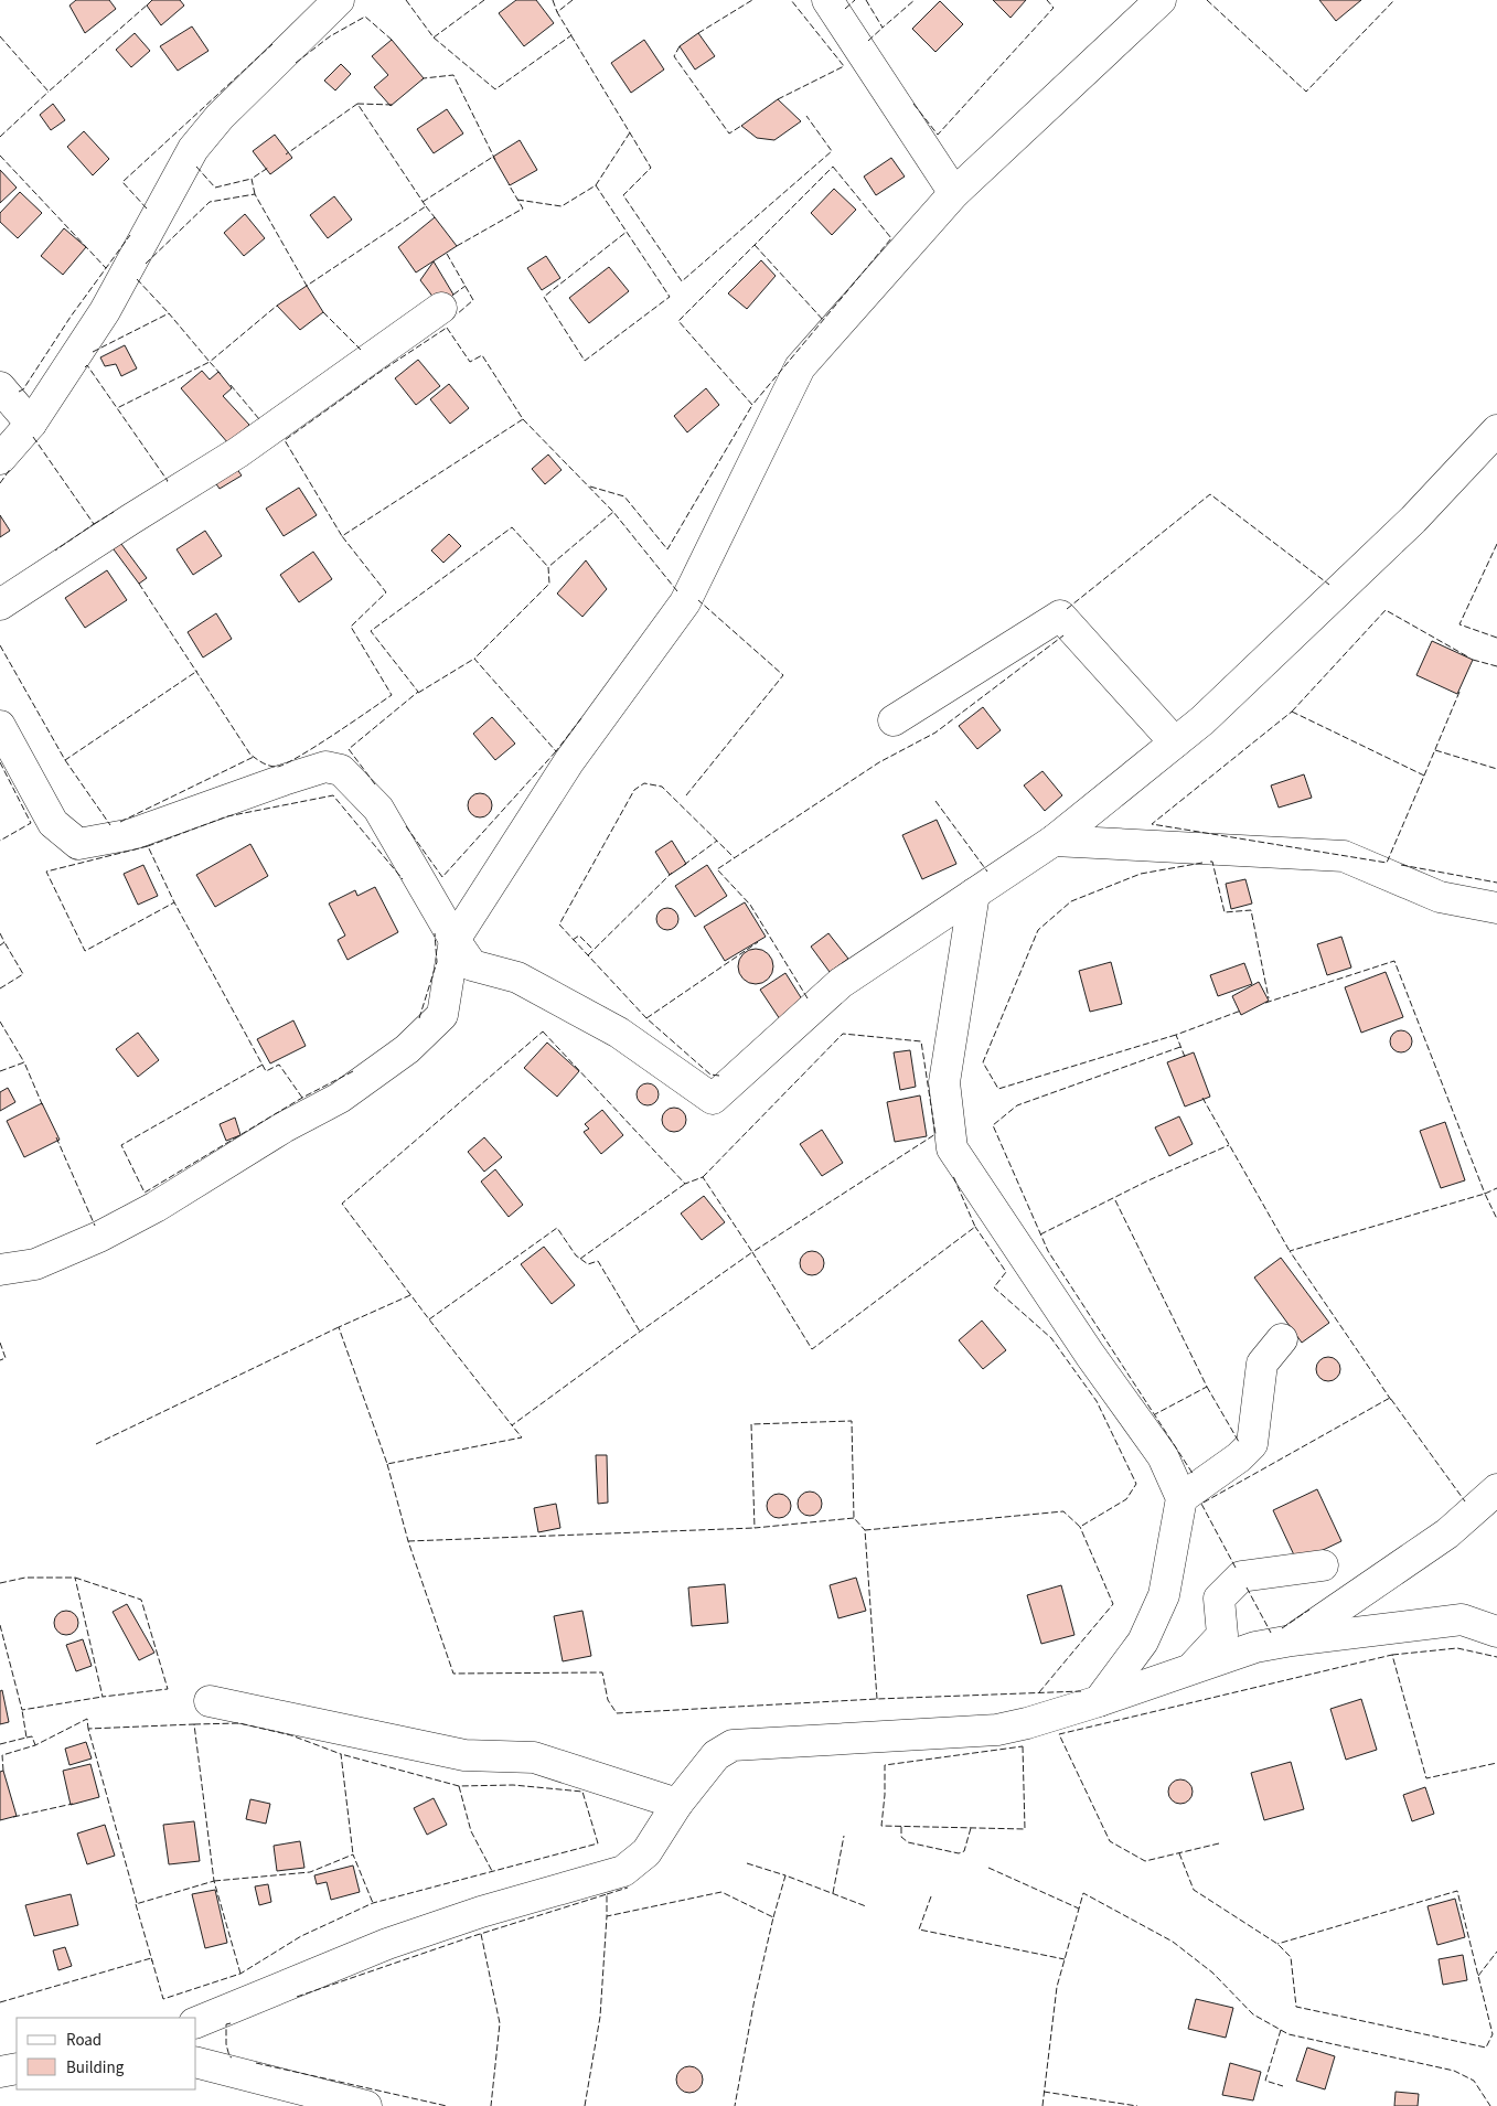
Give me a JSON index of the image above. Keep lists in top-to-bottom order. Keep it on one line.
{"legend":["Road","Building"]}
